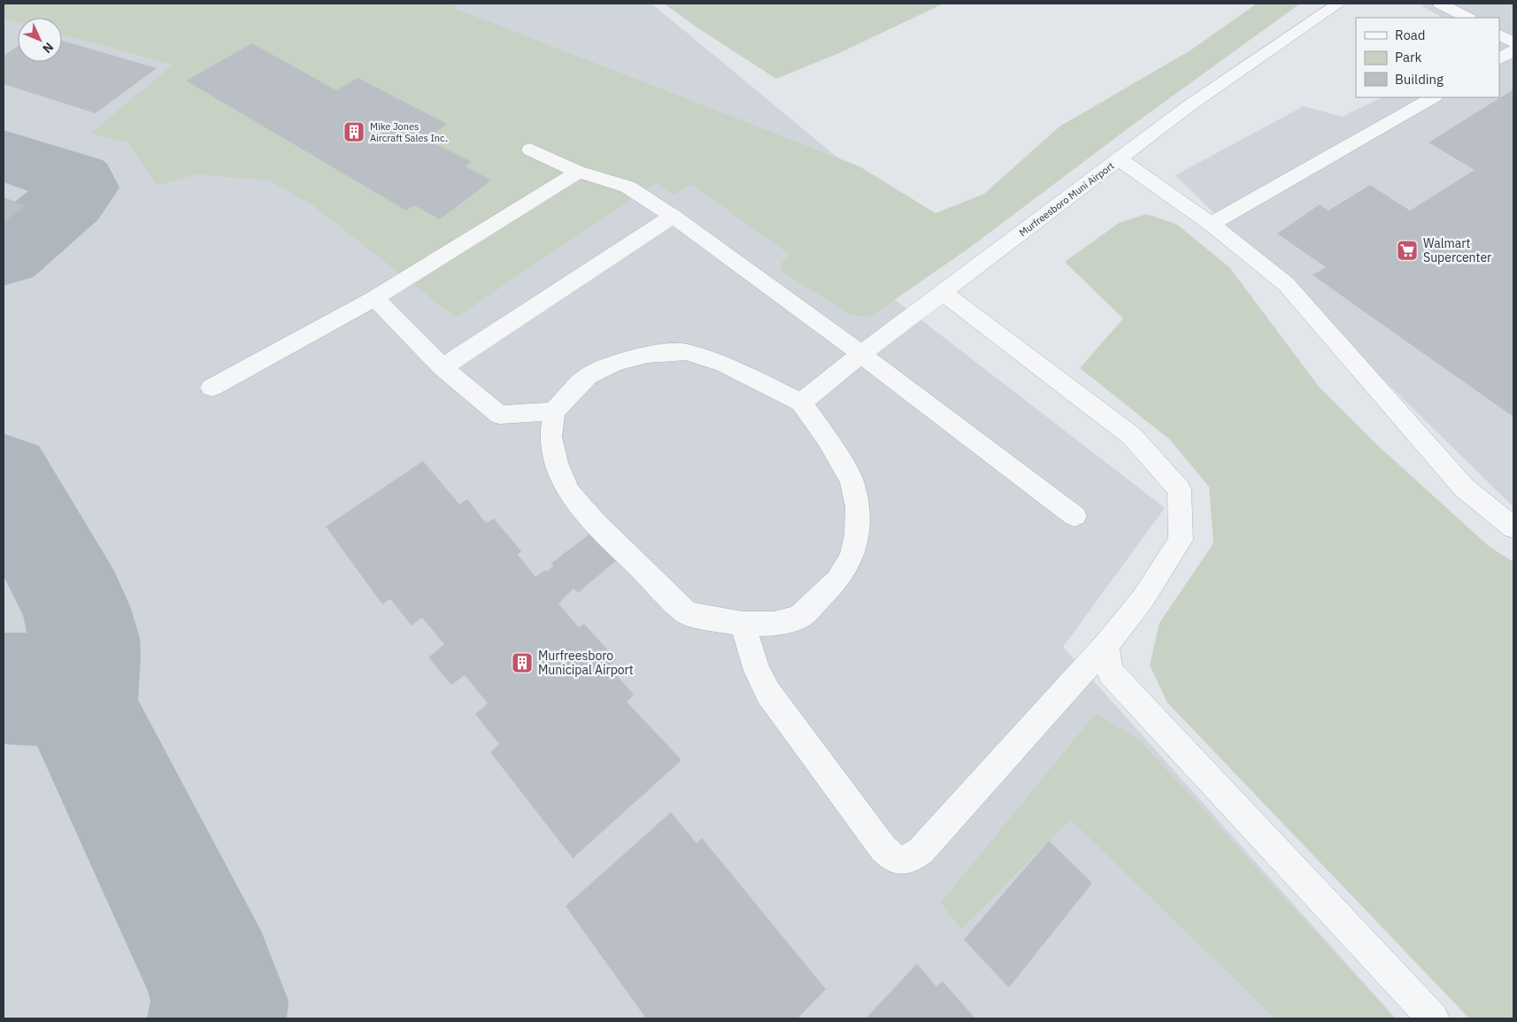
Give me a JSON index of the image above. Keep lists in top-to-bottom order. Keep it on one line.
{"streets":{"street":["Murfreesboro Muni Airport"]},"places":{"building":["Mike Jones Aircraft Sales Inc.","Murfreesboro Municipal Airport"],"supermarket":["Walmart Supercenter"]},"legend":["Road","Park","Building"],"north":"bottom right"}
